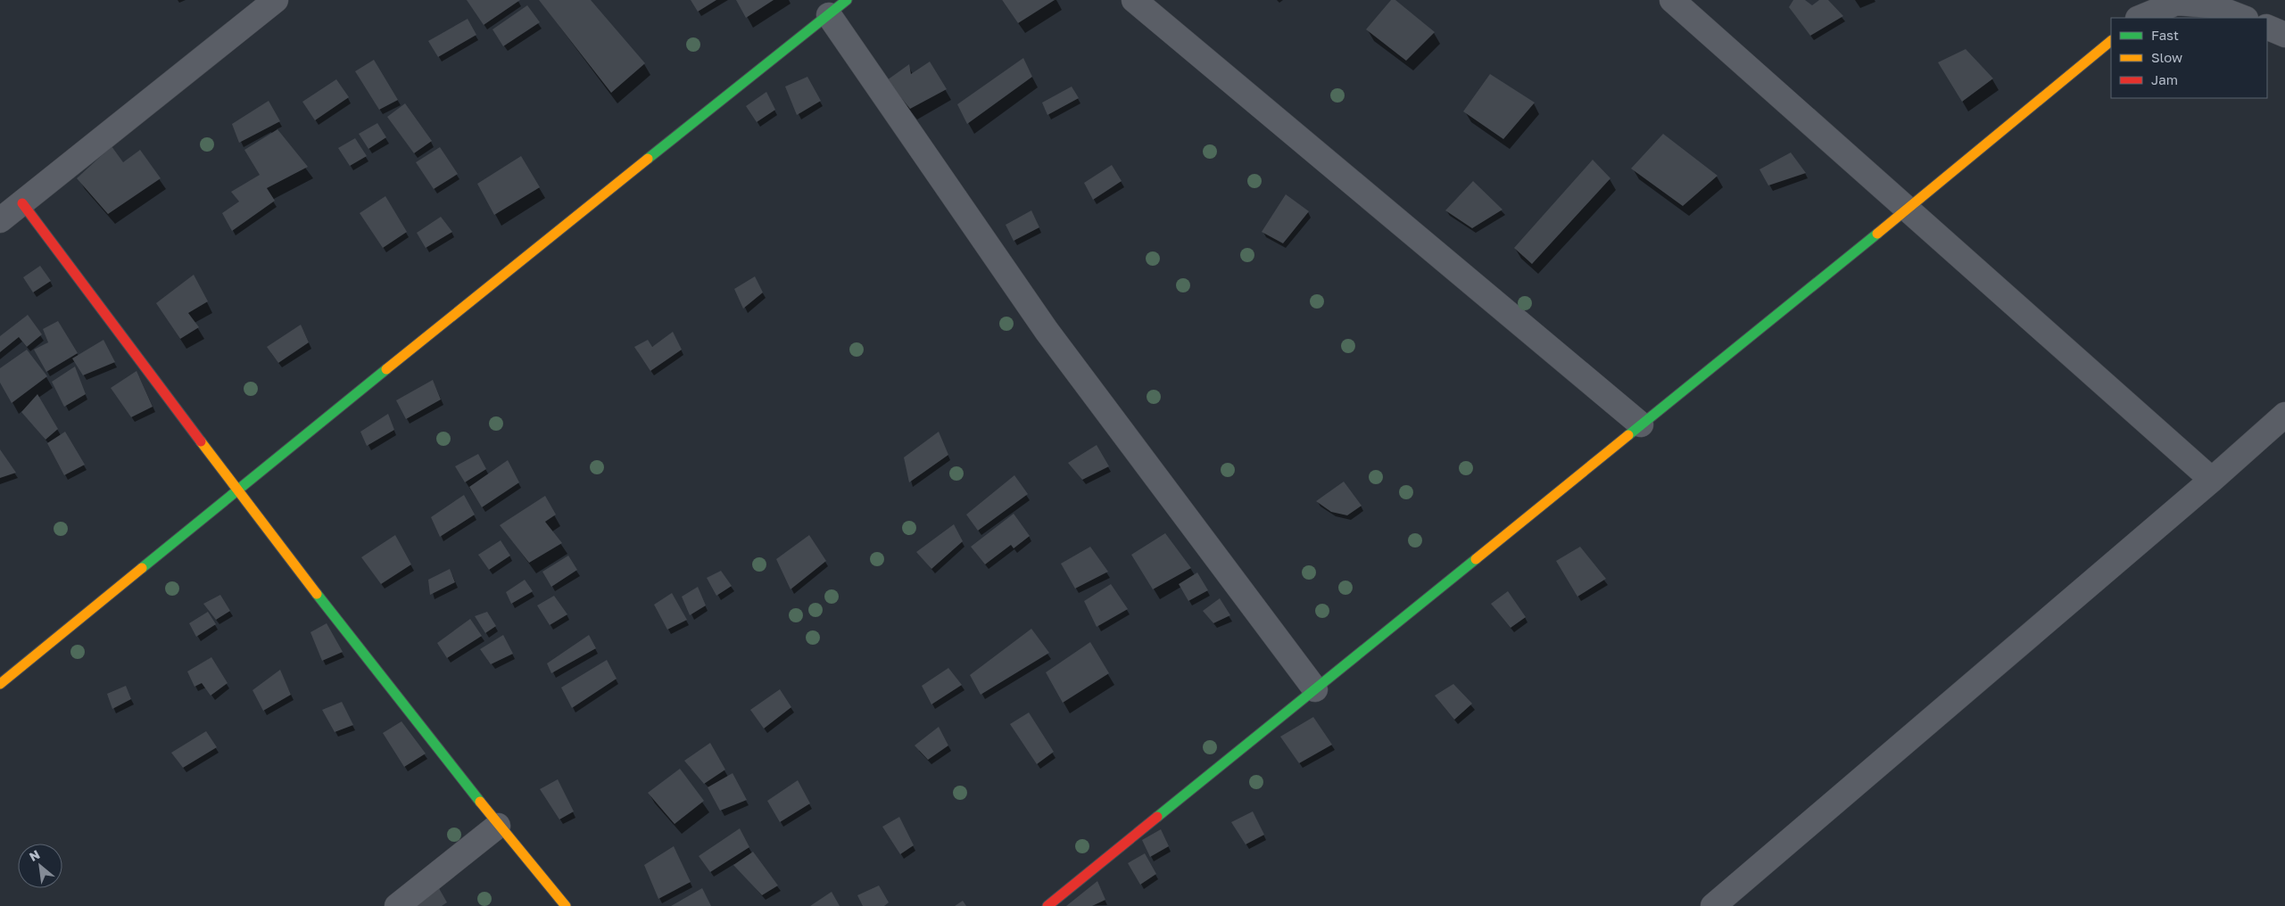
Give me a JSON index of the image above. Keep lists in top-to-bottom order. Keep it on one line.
{"legend":["Fast","Slow","Jam"],"north":"top left"}
